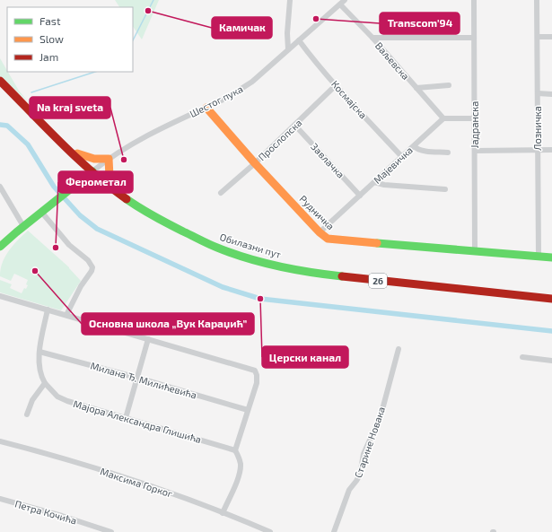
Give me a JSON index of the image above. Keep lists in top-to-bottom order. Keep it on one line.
{"streets":{"main road":["Рудничка","Обилазни пут","26"],"street":["Ваљевска","Космајска","Шестог пука","Јадранска","Лозничка","Прослопска","Завлачка","Мајевичка","Милана Ђ. Милићевића","Мајора Александра Глишића","Старине Новака","Максима Горког","Петра Кочића"]},"crossings":[["Ваљевска","Шестог пука"],["Ваљевска","Мајевичка"],["Космајска","Шестог пука"],["Космајска","Прослопска"],["Космајска","Мајевичка"],["Шестог пука","Рудничка"],["Шестог пука","Обилазни пут"],["Јадранска","Рудничка"],["Лозничка","Рудничка"],["Прослопска","Завлачка"],["Прослопска","Рудничка"],["Завлачка","Мајевичка"],["Мајевичка","Рудничка"]],"places":["Камичак","Transcom'94","Na kraj sveta","Ферометал","Основна школа „Вук Караџић”","Церски канал"],"legend":["Fast","Slow","Jam"]}
